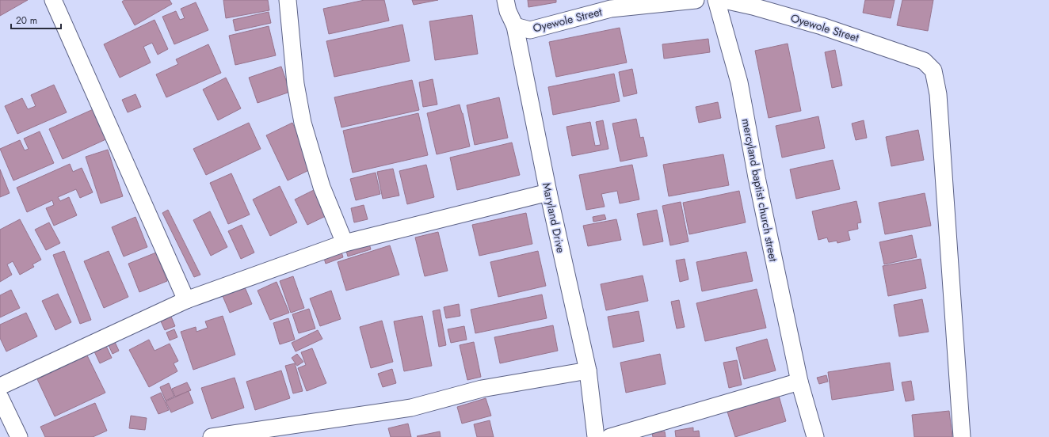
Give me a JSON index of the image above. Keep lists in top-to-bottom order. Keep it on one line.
{"streets":{"street":["Oyewole Street","mercyland baptist church street","Maryland Drive"]},"crossings":[["Oyewole Street","Maryland Drive"]],"scale_bar":"20 m"}
